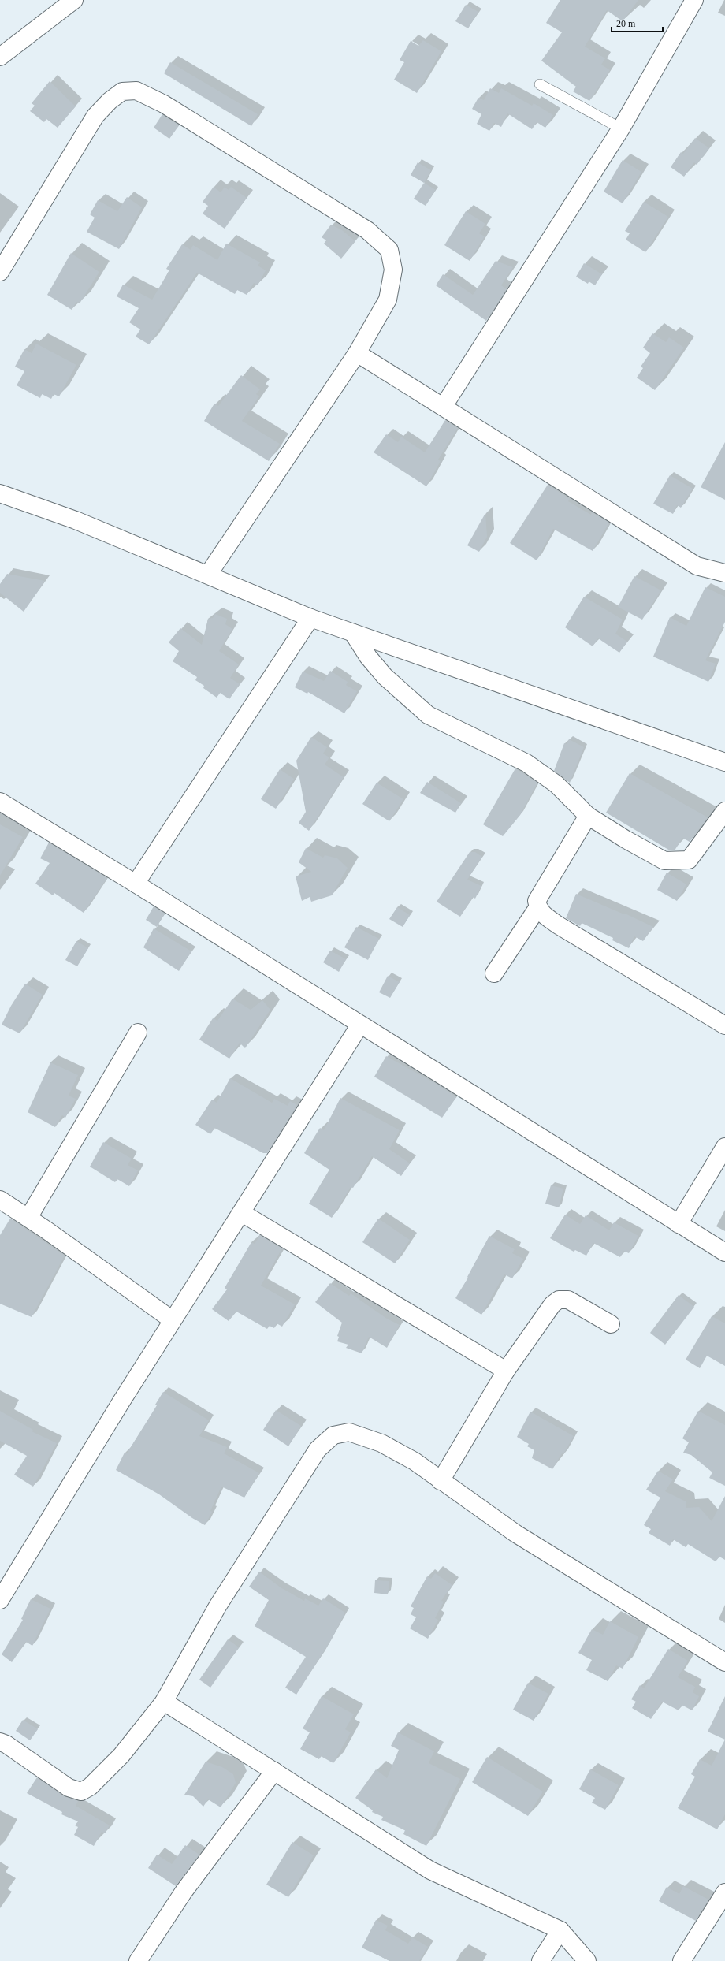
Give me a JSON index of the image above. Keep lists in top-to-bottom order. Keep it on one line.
{"scale_bar":"20 m"}
